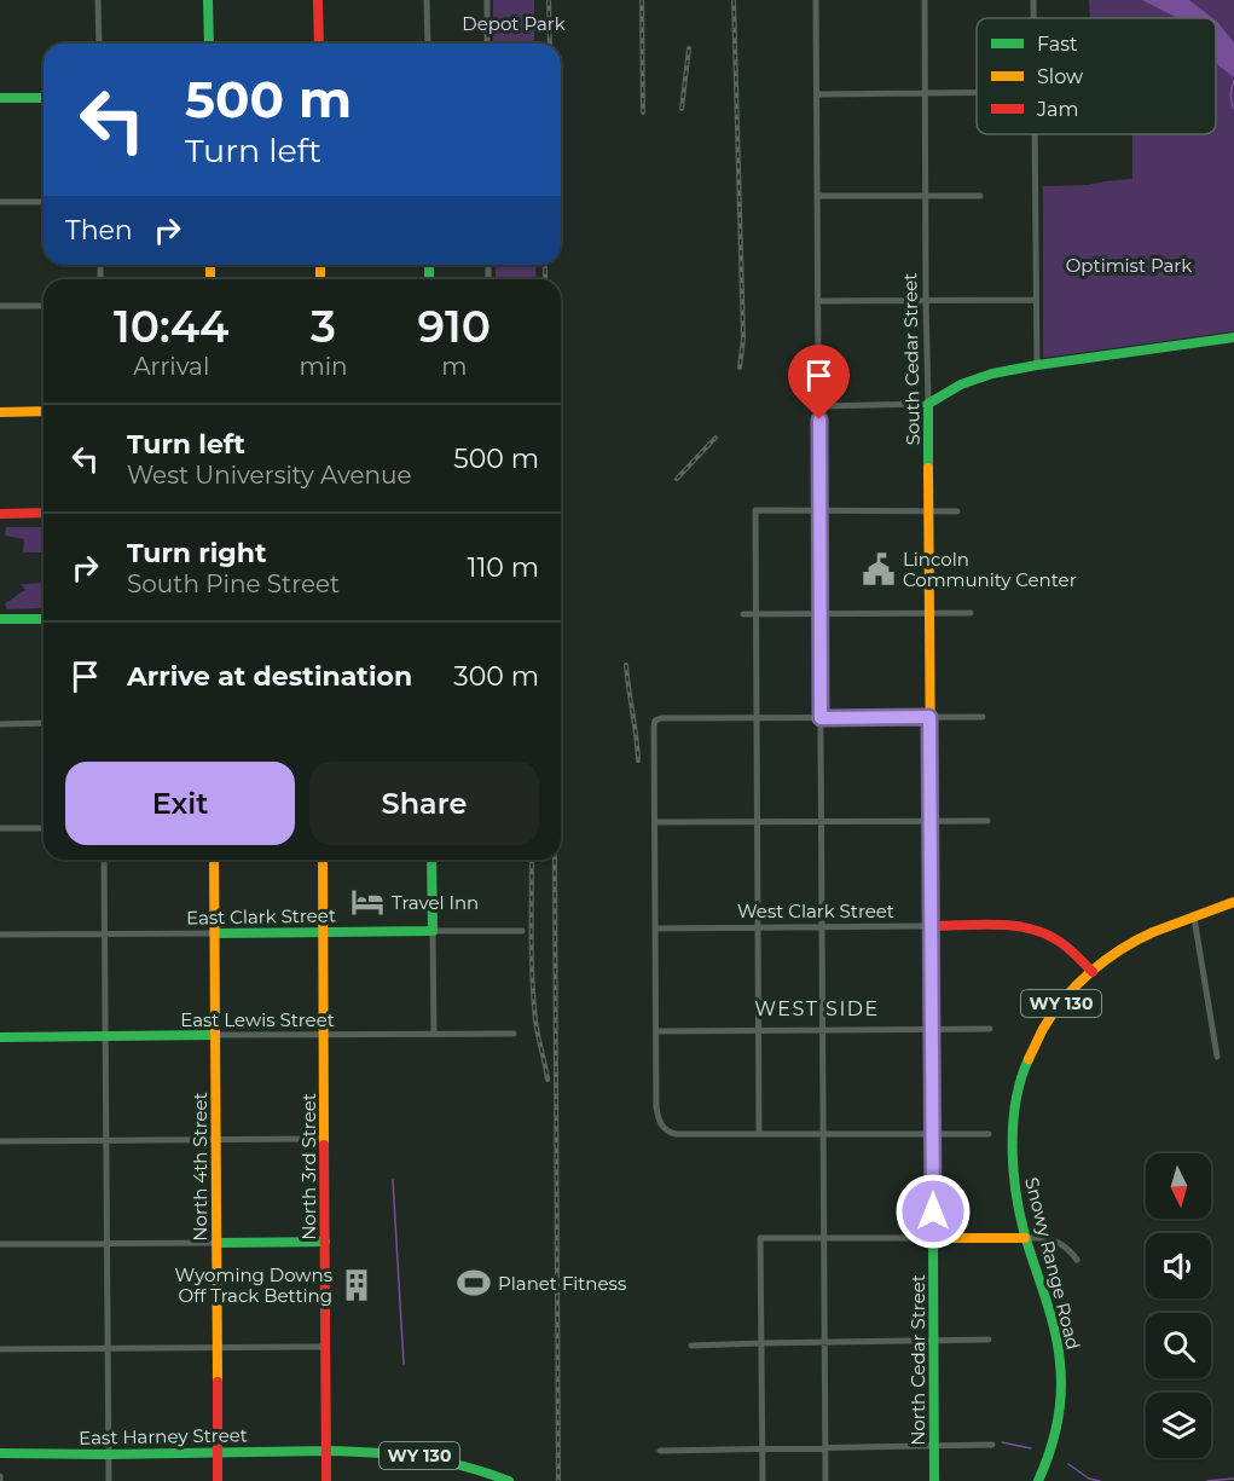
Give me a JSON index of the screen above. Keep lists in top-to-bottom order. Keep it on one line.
{"streets":{"street":["South Cedar Street","West Clark Street","East Clark Street","WY 130","East Lewis Street","North 4th Street","North 3rd Street","Snowy Range Road","North Cedar Street","East Harney Street"]},"crossings":[["South Cedar Street","North Cedar Street"],["West Clark Street","Snowy Range Road"],["West Clark Street","North Cedar Street"],["East Clark Street","North 4th Street"],["East Clark Street","North 3rd Street"],["WY 130","North 3rd Street"],["WY 130","East Harney Street"],["East Lewis Street","North 4th Street"],["East Lewis Street","North 3rd Street"],["North 4th Street","East Harney Street"],["North 3rd Street","East Harney Street"]],"districts":["WEST SIDE"],"parks":["Depot Park","Optimist Park"],"places":{"public building":["Lincoln Community Center"],"hotel":["Travel Inn"],"sports":["Planet Fitness"],"building":["Wyoming Downs Off Track Betting"]},"legend":["Fast","Slow","Jam"],"north":"bottom","page":{"turn":["500 m","Turn left"],"then":"Then","eta":["10:44","Arrival","3","min","910","m"],"list":[{"name":"Turn left","note":"West University Avenue","value":"500 m"},{"name":"Turn right","note":"South Pine Street","value":"110 m"},{"name":"Arrive at destination","value":"300 m"}],"buttons":["Exit","Share"]}}
